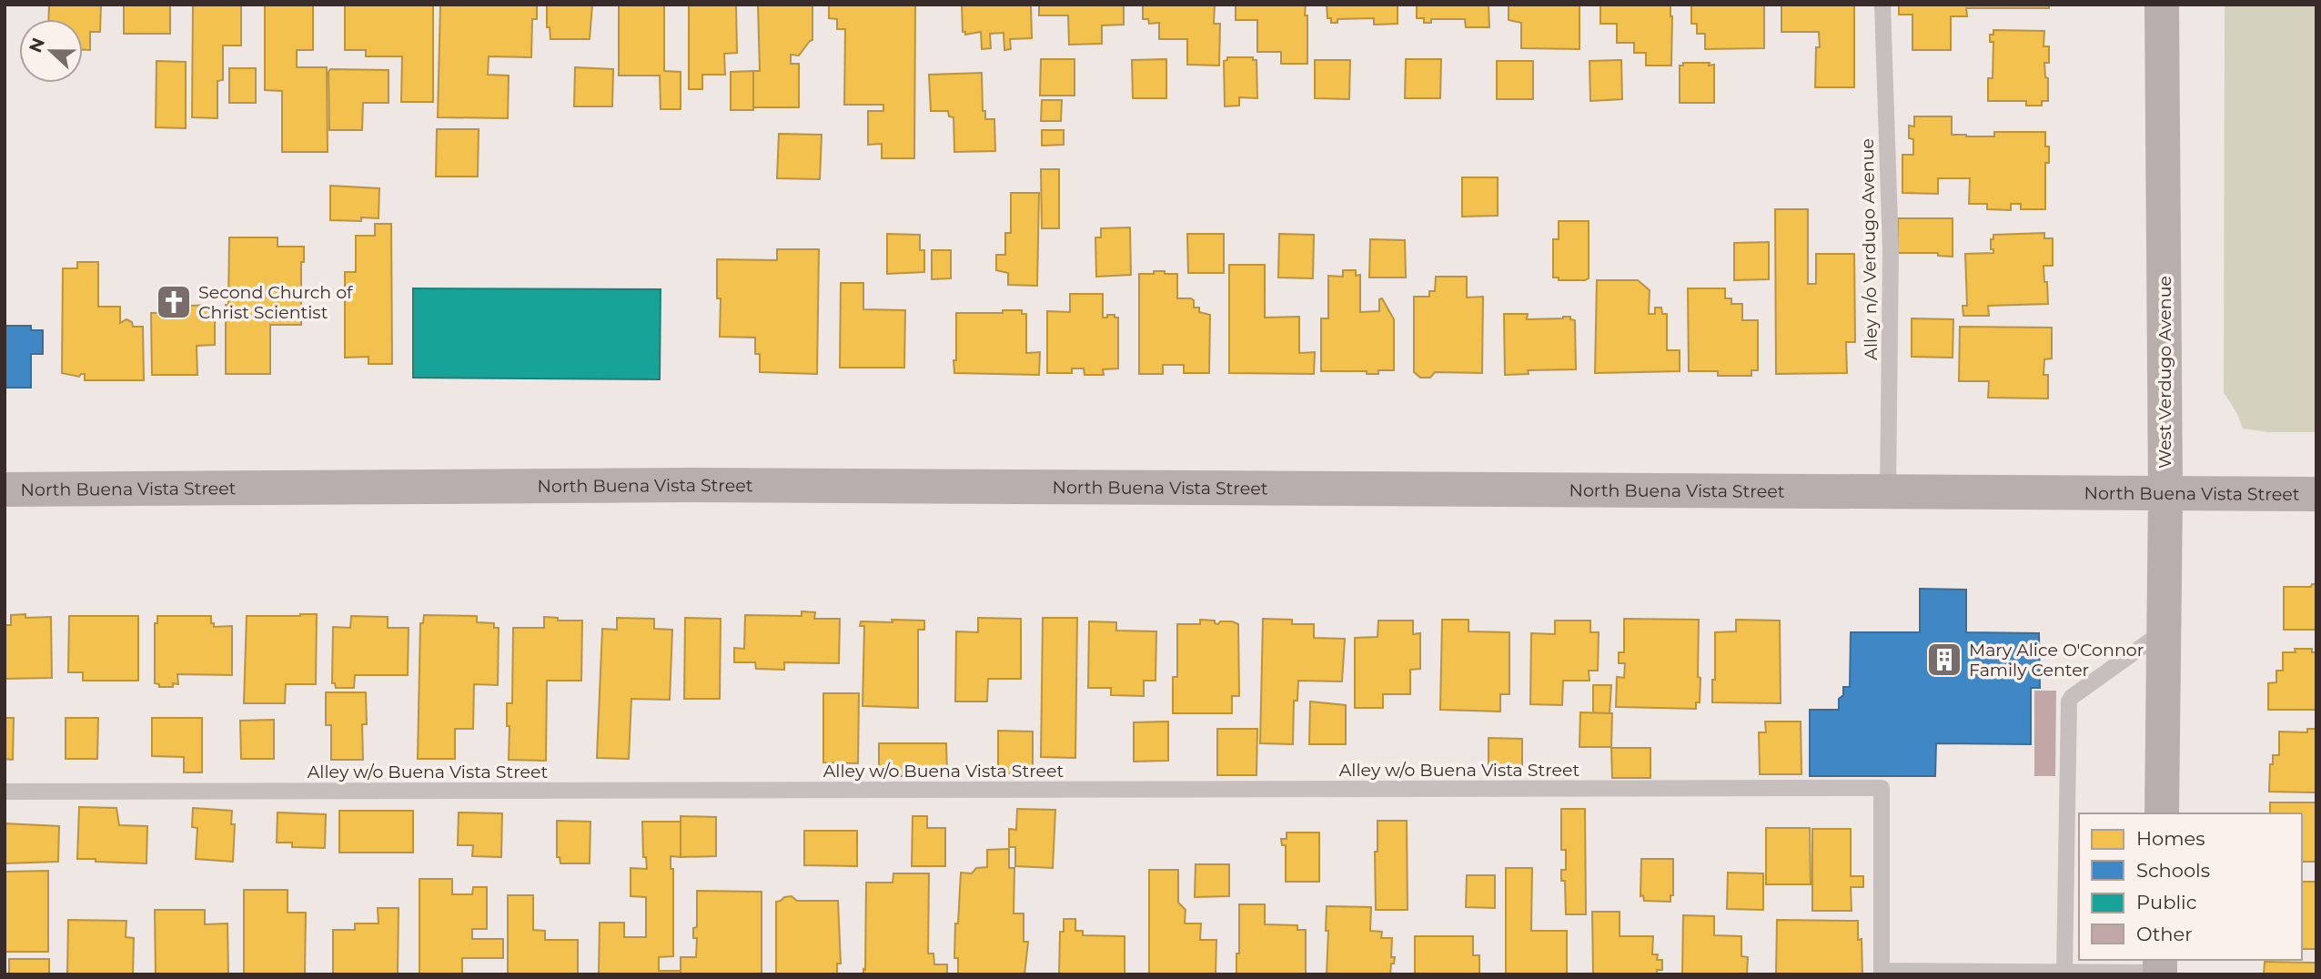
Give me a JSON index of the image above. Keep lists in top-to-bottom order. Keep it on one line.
{"streets":{"main road":["West Verdugo Avenue","North Buena Vista Street"],"lane":["Alley n/o Verdugo Avenue","Alley w/o Buena Vista Street"]},"crossings":[["Alley n/o Verdugo Avenue","North Buena Vista Street"],["West Verdugo Avenue","North Buena Vista Street"]],"places":{"church":["Second Church of Christ Scientist"],"building":["Mary Alice O'Connor Family Center"]},"legend":["Homes","Schools","Public","Other"],"north":"left"}
